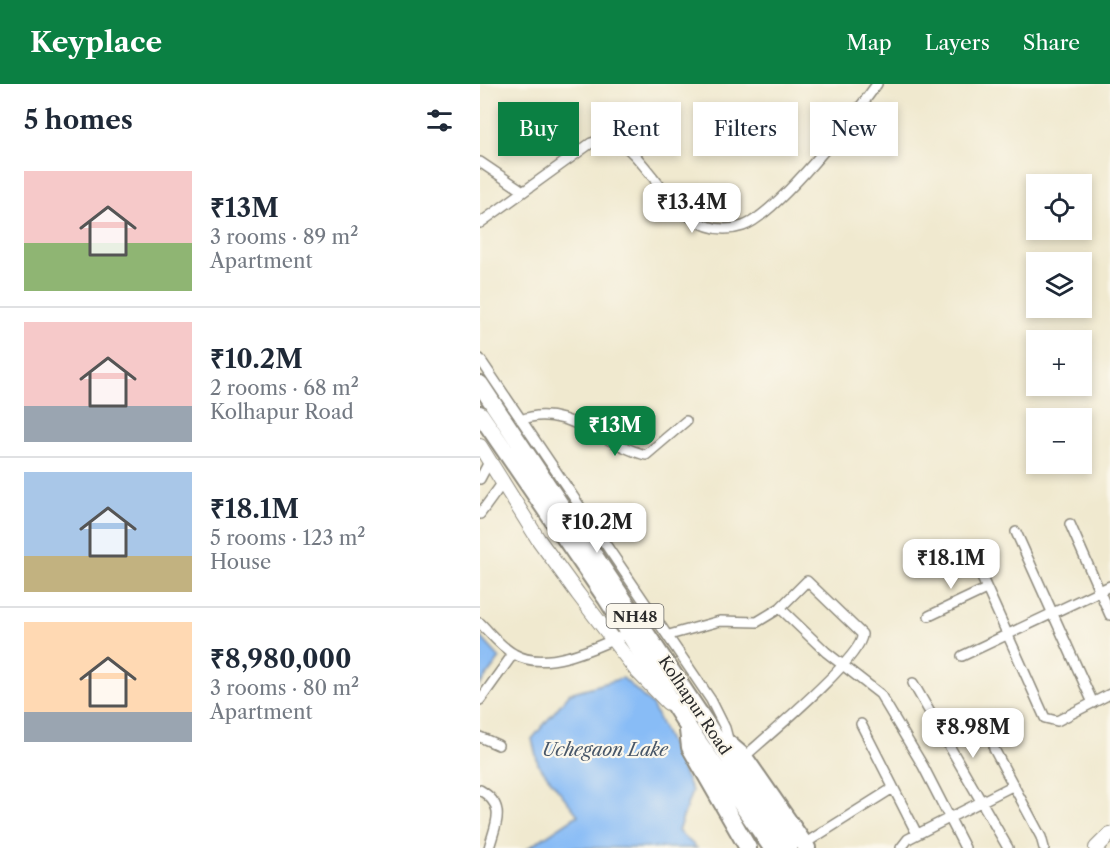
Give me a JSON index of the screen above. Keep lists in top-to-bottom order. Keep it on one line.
{"streets":{"highway":["NH48","Kolhapur Road"]},"water":["Uchegaon Lake"],"page":{"header":"Keyplace","nav":["Map","Layers","Share"],"heading":"5 homes","chip":["Buy","Rent","Filters","New"],"list":[{"name":"₹13M","note":"3 rooms · 89 m² · Apartment"},{"name":"₹10.2M","note":"2 rooms · 68 m² · Kolhapur Road"},{"name":"₹18.1M","note":"5 rooms · 123 m² · House"},{"name":"₹8,980,000","note":"3 rooms · 80 m² · Apartment"}],"map_buttons":["+","−"],"price":["₹13.4M","₹13M","₹10.2M","₹18.1M","₹8.98M"]}}
